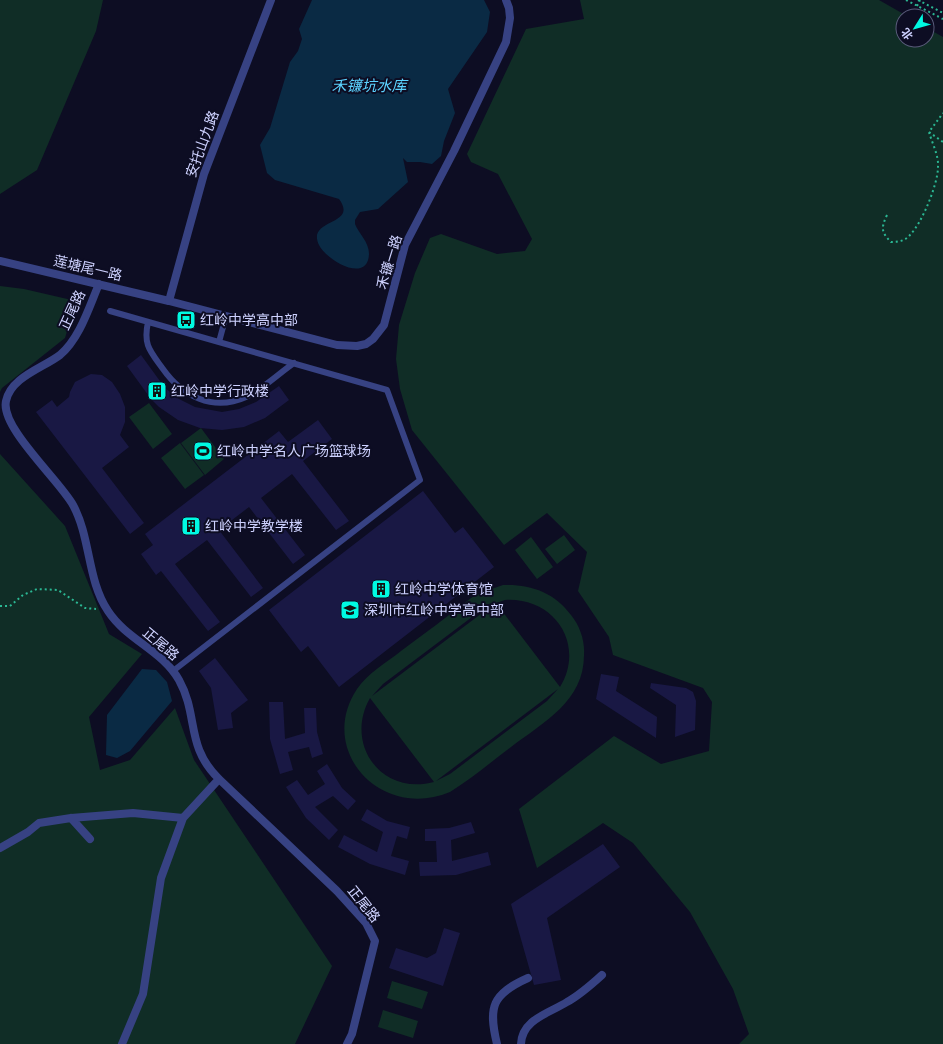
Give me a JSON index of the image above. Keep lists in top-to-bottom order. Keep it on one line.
{"streets":{"street":["安托山九路","禾镰一路","莲塘尾一路","正尾路"]},"crossings":[["安托山九路","禾镰一路"],["安托山九路","莲塘尾一路"],["禾镰一路","莲塘尾一路"],["莲塘尾一路","正尾路"]],"water":["禾镰坑水库"],"places":{"bus stop":["红岭中学高中部"],"building":["红岭中学行政楼","红岭中学教学楼","红岭中学体育馆"],"sports":["红岭中学名人广场篮球场"],"school or university":["深圳市红岭中学高中部"]},"north":"bottom left"}
